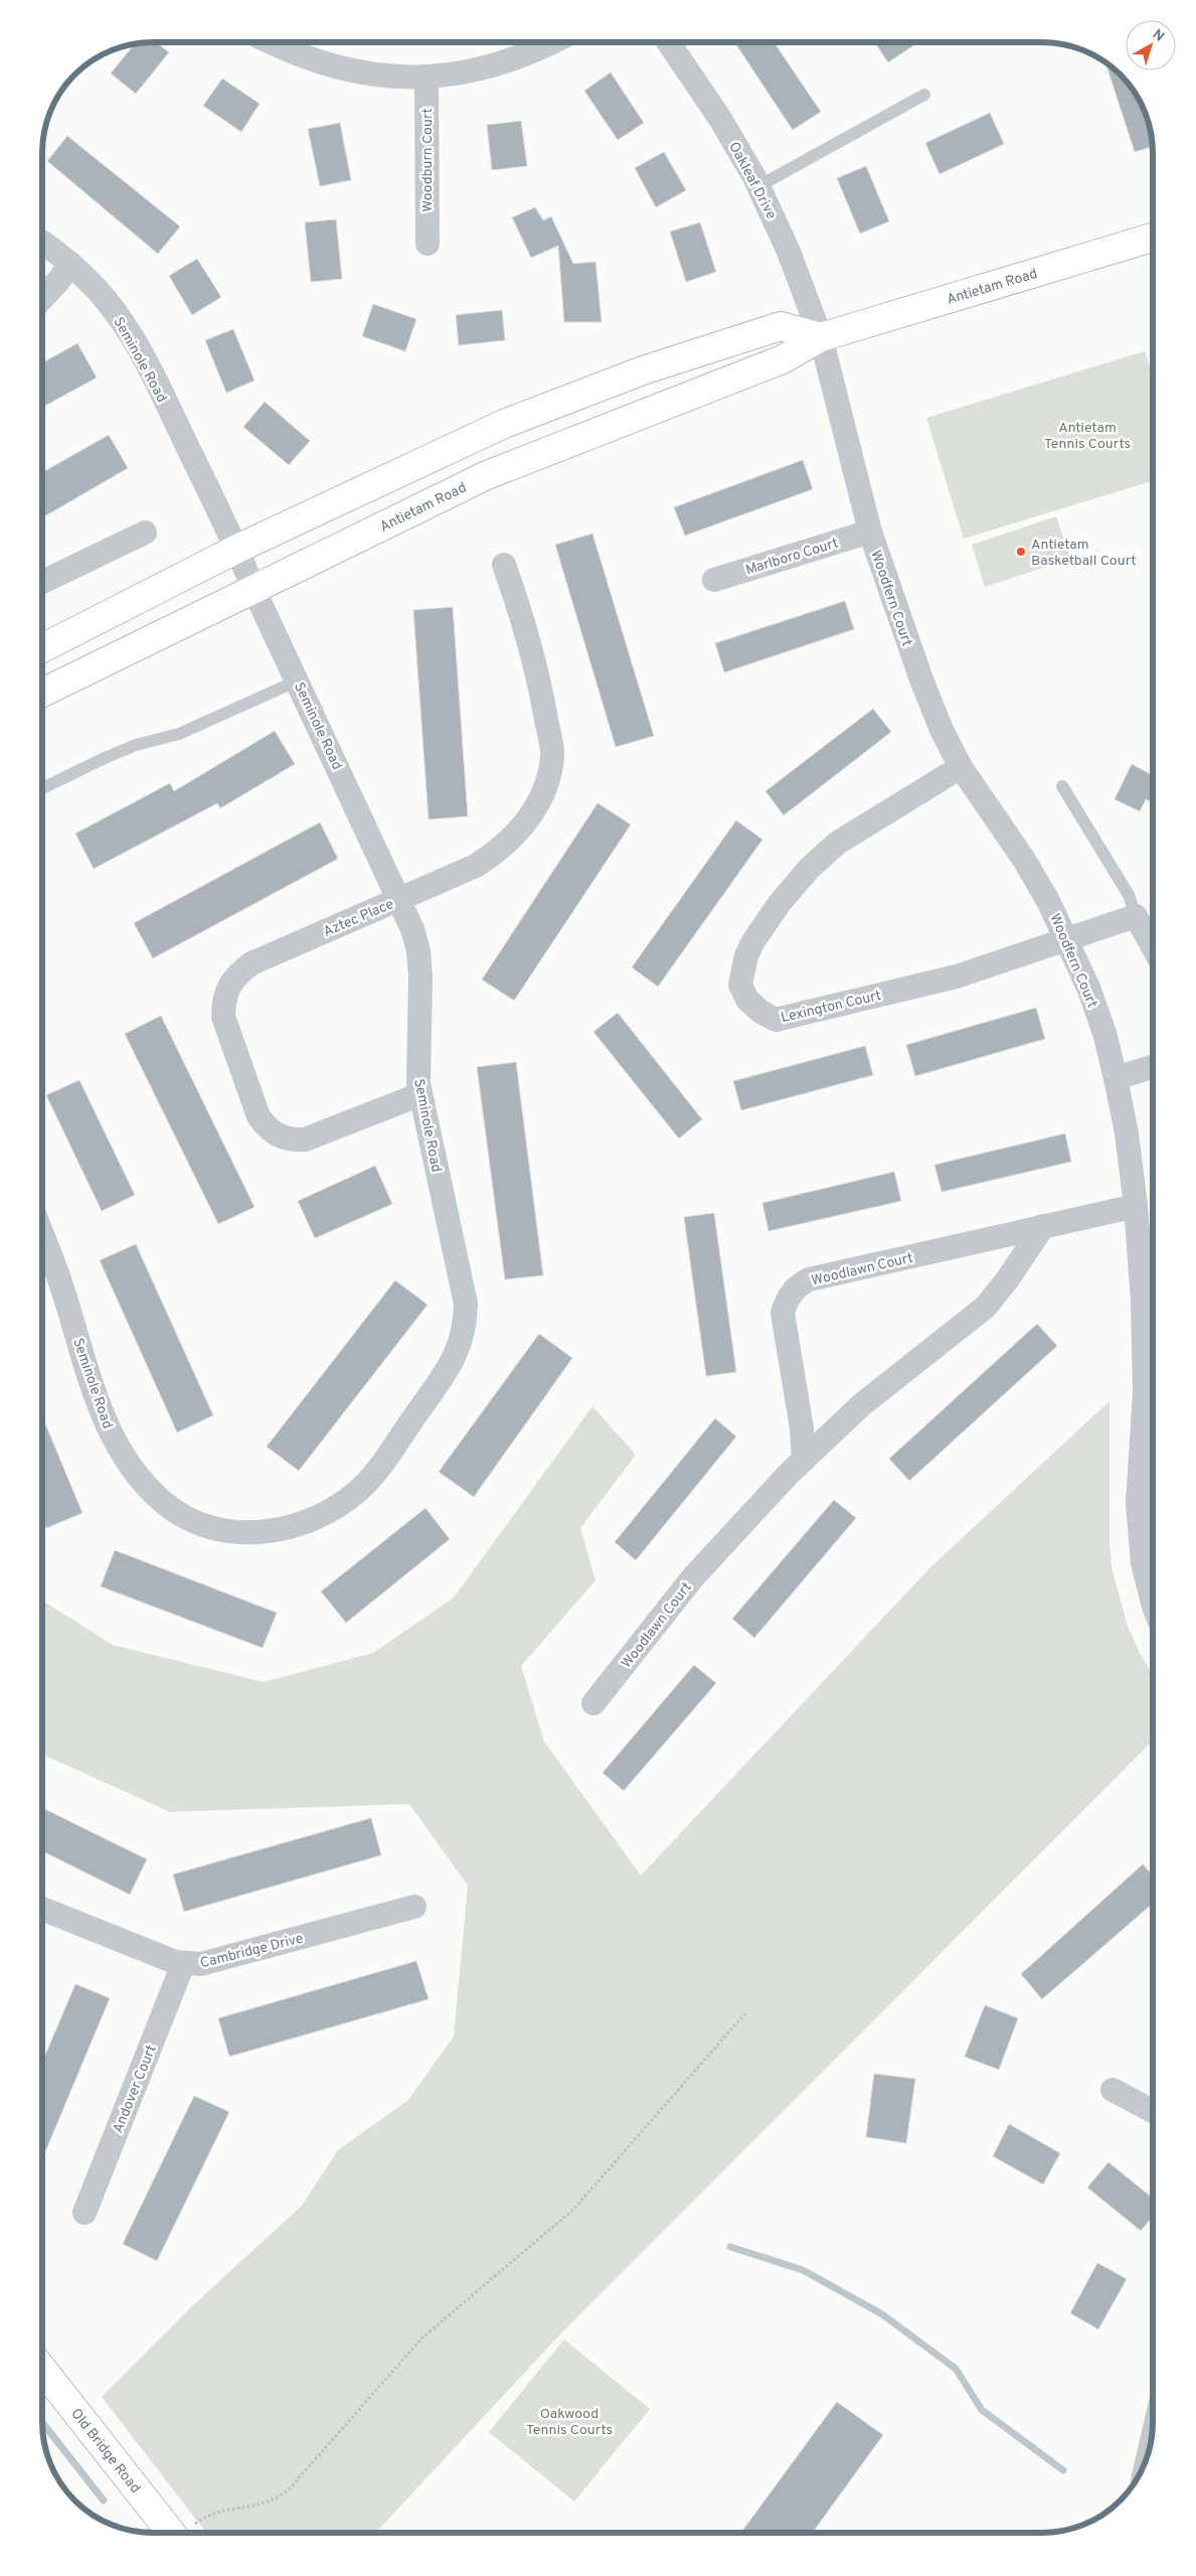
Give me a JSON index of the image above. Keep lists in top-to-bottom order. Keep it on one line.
{"streets":{"street":["Woodburn Court","Oakleaf Drive","Antietam Road","Seminole Road","Marlboro Court","Woodfern Court","Aztec Place","Lexington Court","Woodlawn Court","Cambridge Drive","Andover Court","Old Bridge Road"]},"crossings":[["Oakleaf Drive","Antietam Road"],["Oakleaf Drive","Woodfern Court"],["Antietam Road","Seminole Road"],["Antietam Road","Woodfern Court"],["Seminole Road","Aztec Place"],["Marlboro Court","Woodfern Court"],["Woodfern Court","Lexington Court"],["Woodfern Court","Woodlawn Court"],["Cambridge Drive","Andover Court"]],"parks":["Antietam Tennis Courts","Oakwood Tennis Courts"],"places":["Antietam Basketball Court"],"north":"top right"}
